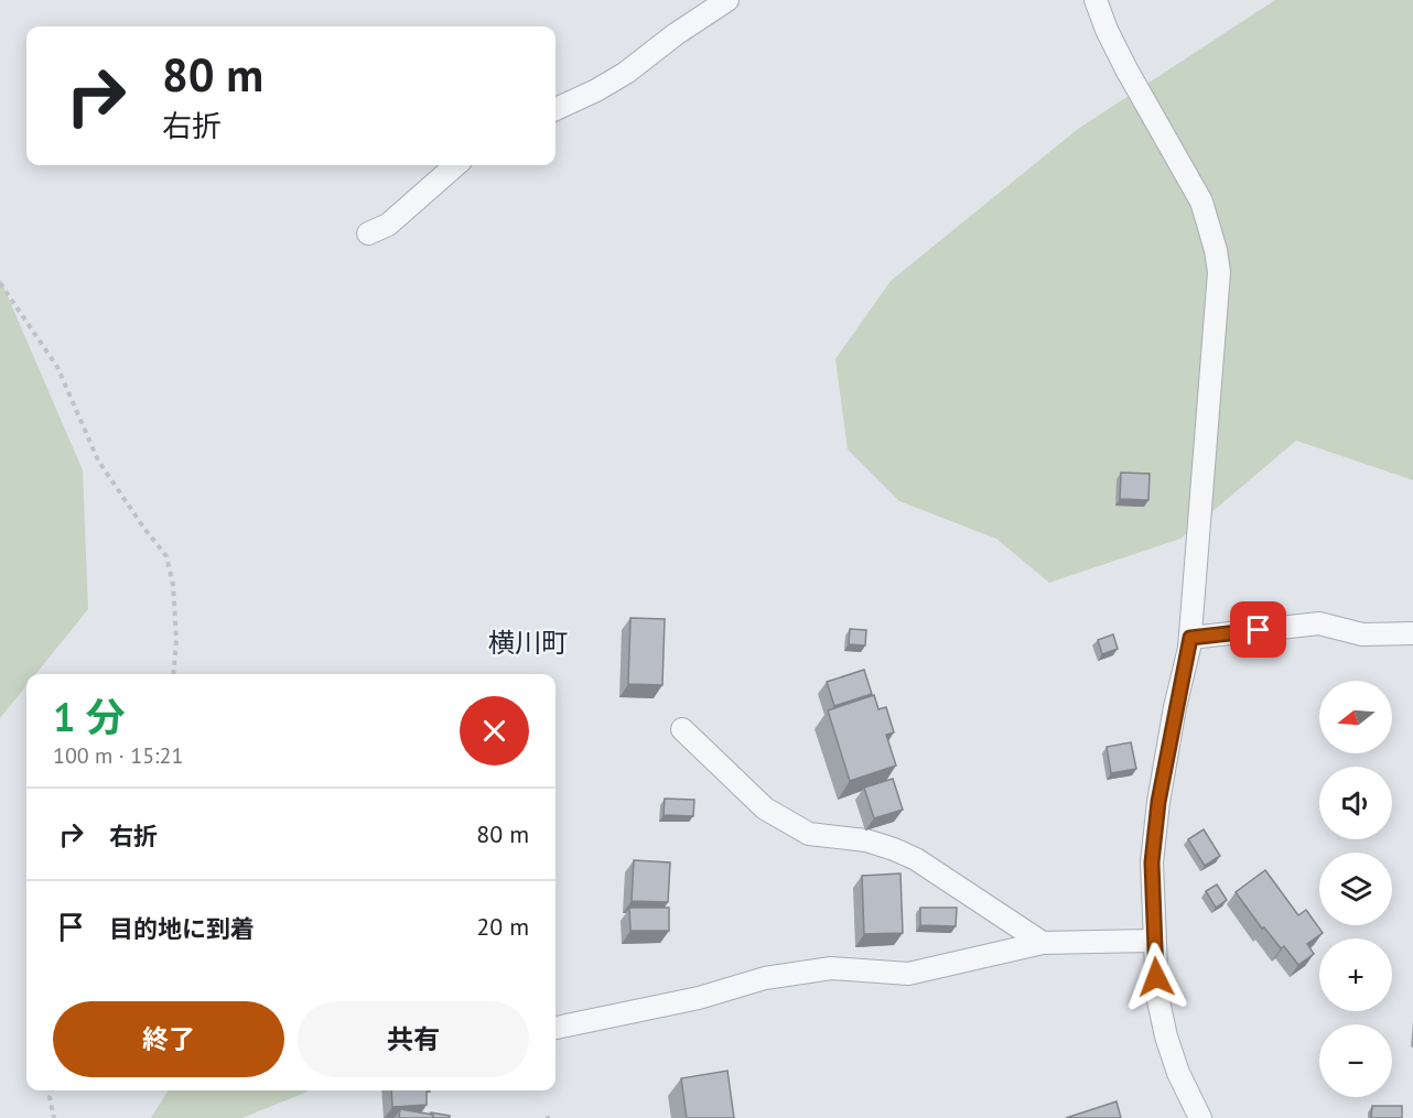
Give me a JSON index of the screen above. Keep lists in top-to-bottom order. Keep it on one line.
{"districts":["横川町"],"north":"left","page":{"turn":["80 m","右折"],"heading":["1 分","100 m · 15:21"],"map_buttons":["+","−"],"list":[{"name":"右折","value":"80 m"},{"name":"目的地に到着","value":"20 m"}],"buttons":["終了","共有"]}}
